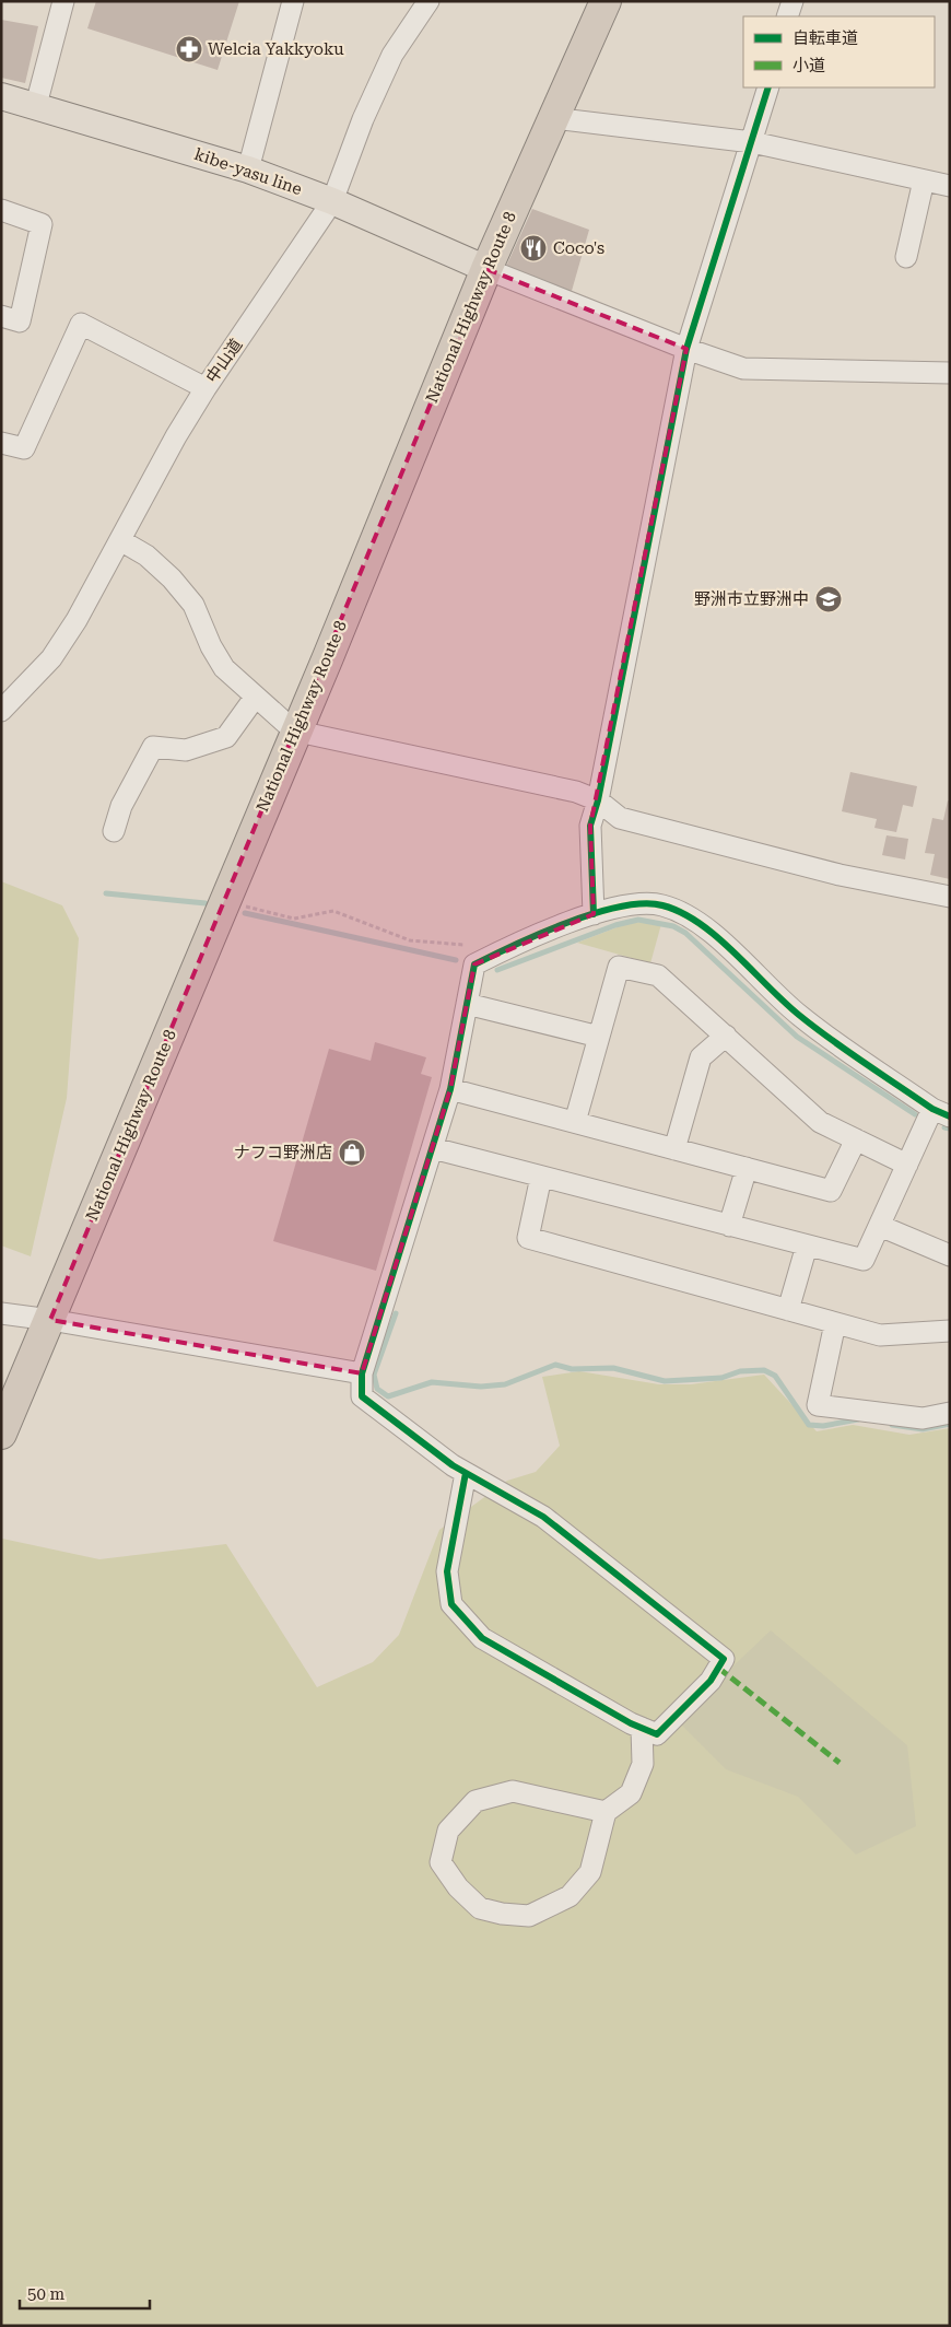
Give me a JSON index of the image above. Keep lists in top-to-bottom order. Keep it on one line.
{"streets":{"highway":["National Highway Route 8"],"main road":["kibe-yasu line"],"street":["中山道"]},"crossings":[["kibe-yasu line","National Highway Route 8"],["kibe-yasu line","中山道"]],"places":{"pharmacy":["Welcia Yakkyoku"],"restaurant":["Coco's"],"school or university":["野洲市立野洲中"],"shop":["ナフコ野洲店"]},"legend":["自転車道","小道"],"scale_bar":"50 m"}
